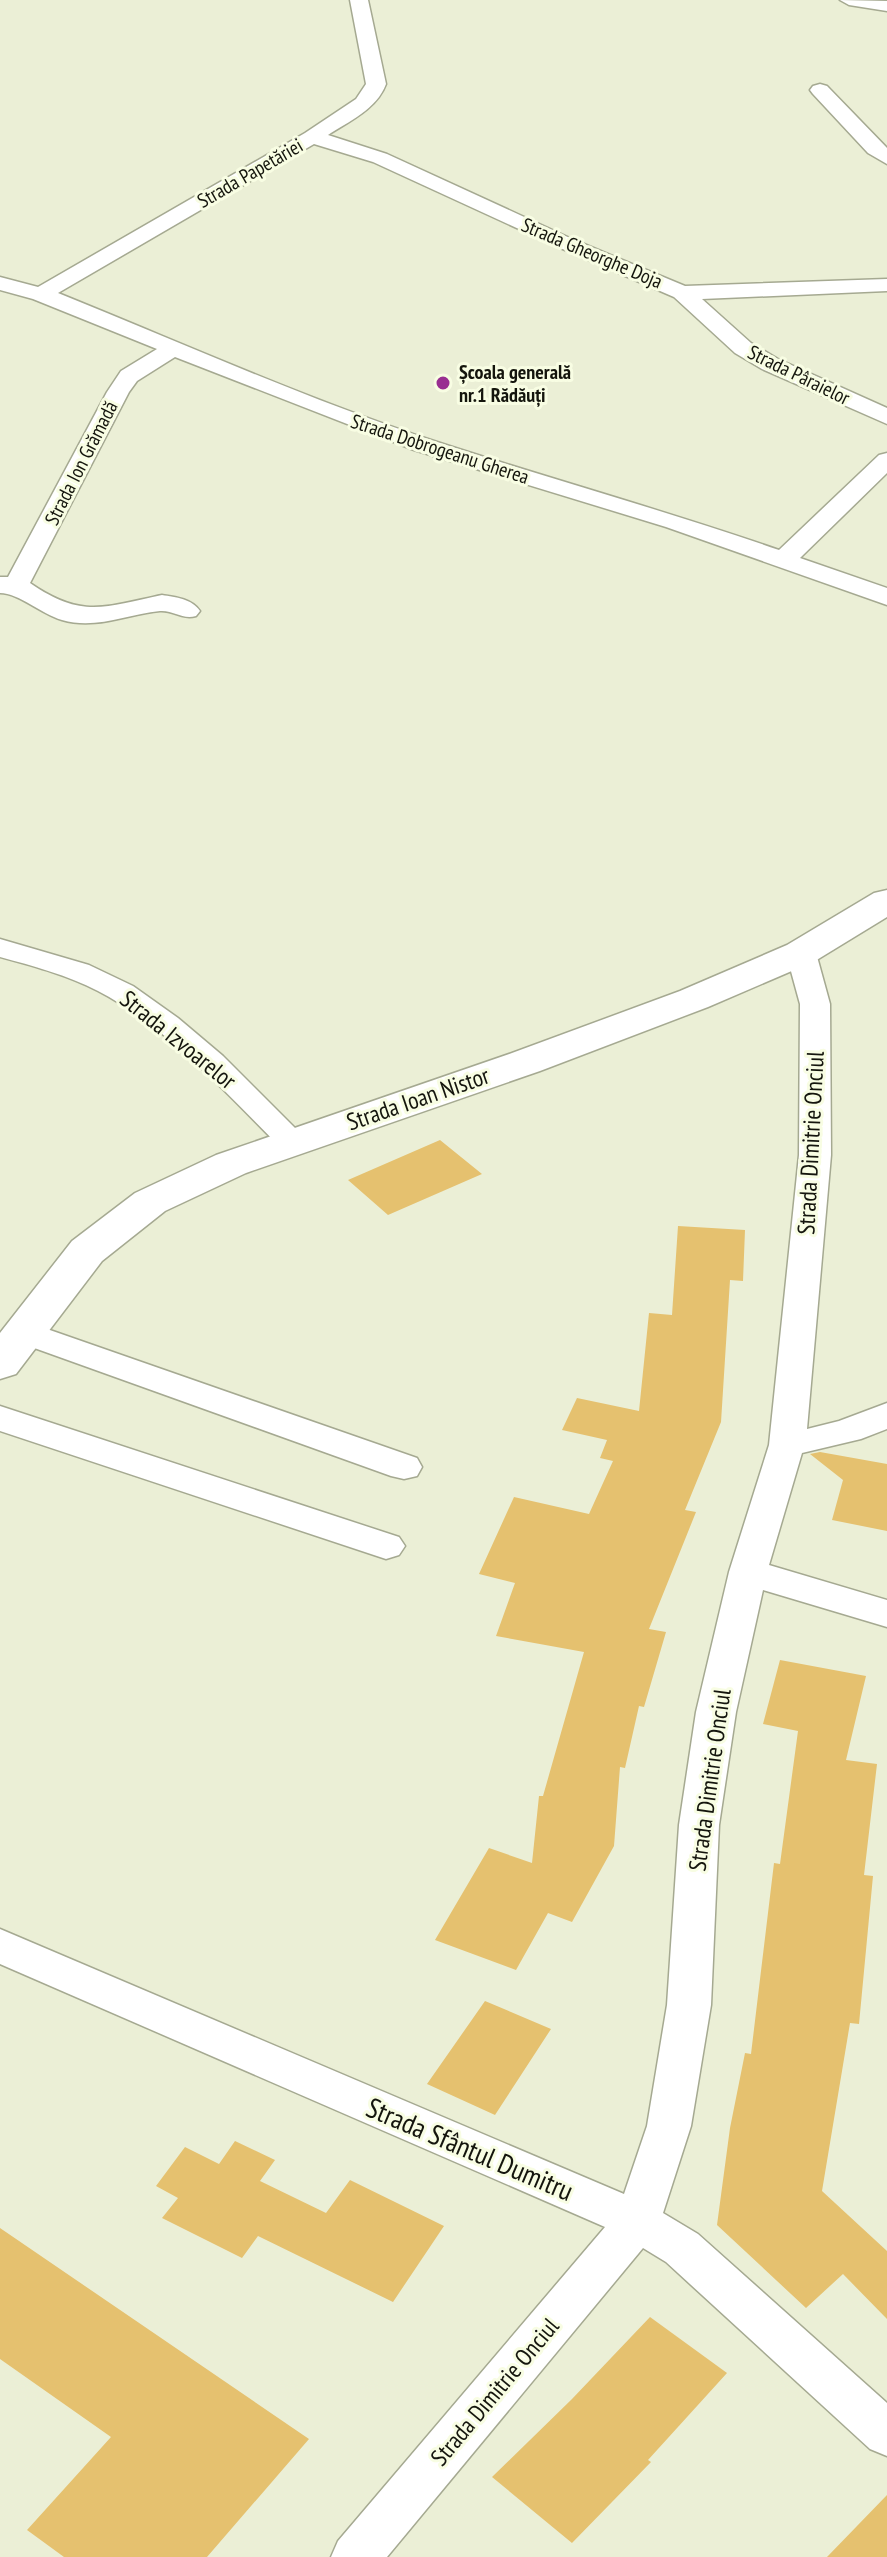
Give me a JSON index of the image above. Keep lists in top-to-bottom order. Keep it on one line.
{"streets":{"street":["Strada Papetăriei","Strada Gheorghe Doja","Strada Pâraielor","Strada Dobrogeanu Gherea","Strada Ion Grămadă","Strada Izvoarelor","Strada Ioan Nistor","Strada Dimitrie Onciul","Strada Sfântul Dumitru"]},"crossings":[["Strada Papetăriei","Strada Gheorghe Doja"],["Strada Papetăriei","Strada Dobrogeanu Gherea"],["Strada Gheorghe Doja","Strada Pâraielor"],["Strada Dobrogeanu Gherea","Strada Ion Grămadă"],["Strada Izvoarelor","Strada Ioan Nistor"],["Strada Ioan Nistor","Strada Dimitrie Onciul"],["Strada Dimitrie Onciul","Strada Sfântul Dumitru"]],"places":["Școala generală nr.1 Rădăuți"]}
